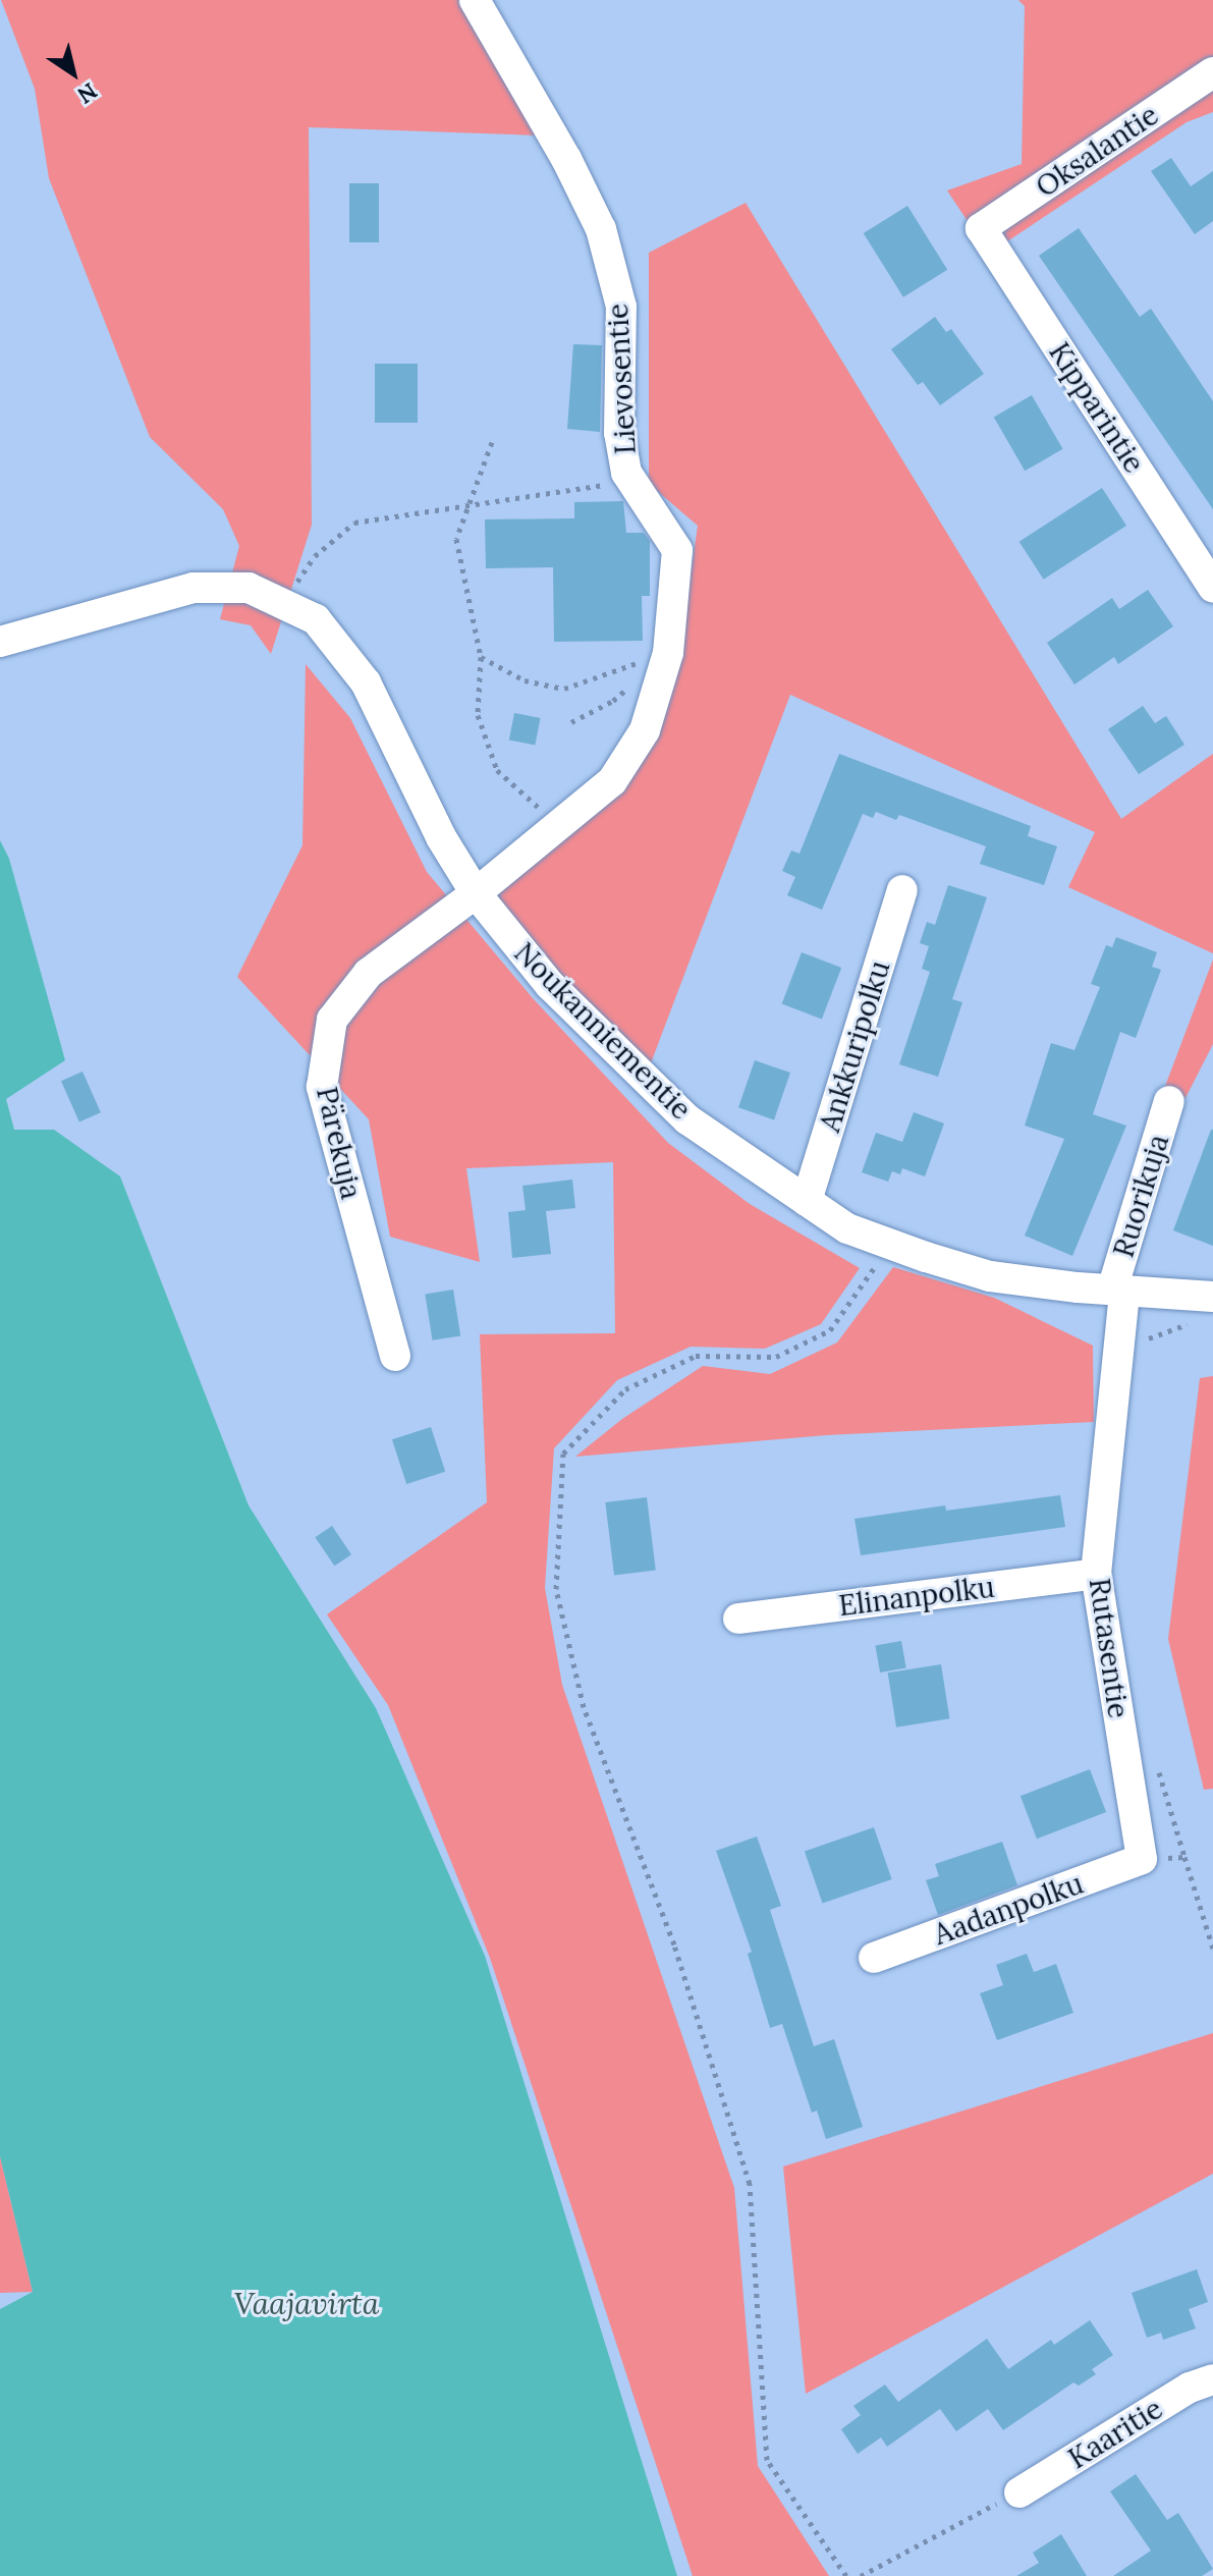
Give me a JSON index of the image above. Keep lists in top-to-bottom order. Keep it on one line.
{"streets":{"street":["Oksalantie","Lievosentie","Kipparintie","Noukanniementie","Ankkuripolku","Pärekuja","Ruorikuja","Elinanpolku","Rutasentie","Aadanpolku","Kaaritie"]},"crossings":[["Oksalantie","Kipparintie"],["Lievosentie","Noukanniementie"],["Lievosentie","Pärekuja"],["Noukanniementie","Ankkuripolku"],["Noukanniementie","Pärekuja"],["Noukanniementie","Ruorikuja"],["Noukanniementie","Rutasentie"],["Ruorikuja","Rutasentie"],["Elinanpolku","Rutasentie"],["Rutasentie","Aadanpolku"]],"water":["Vaajavirta"],"north":"bottom right"}
